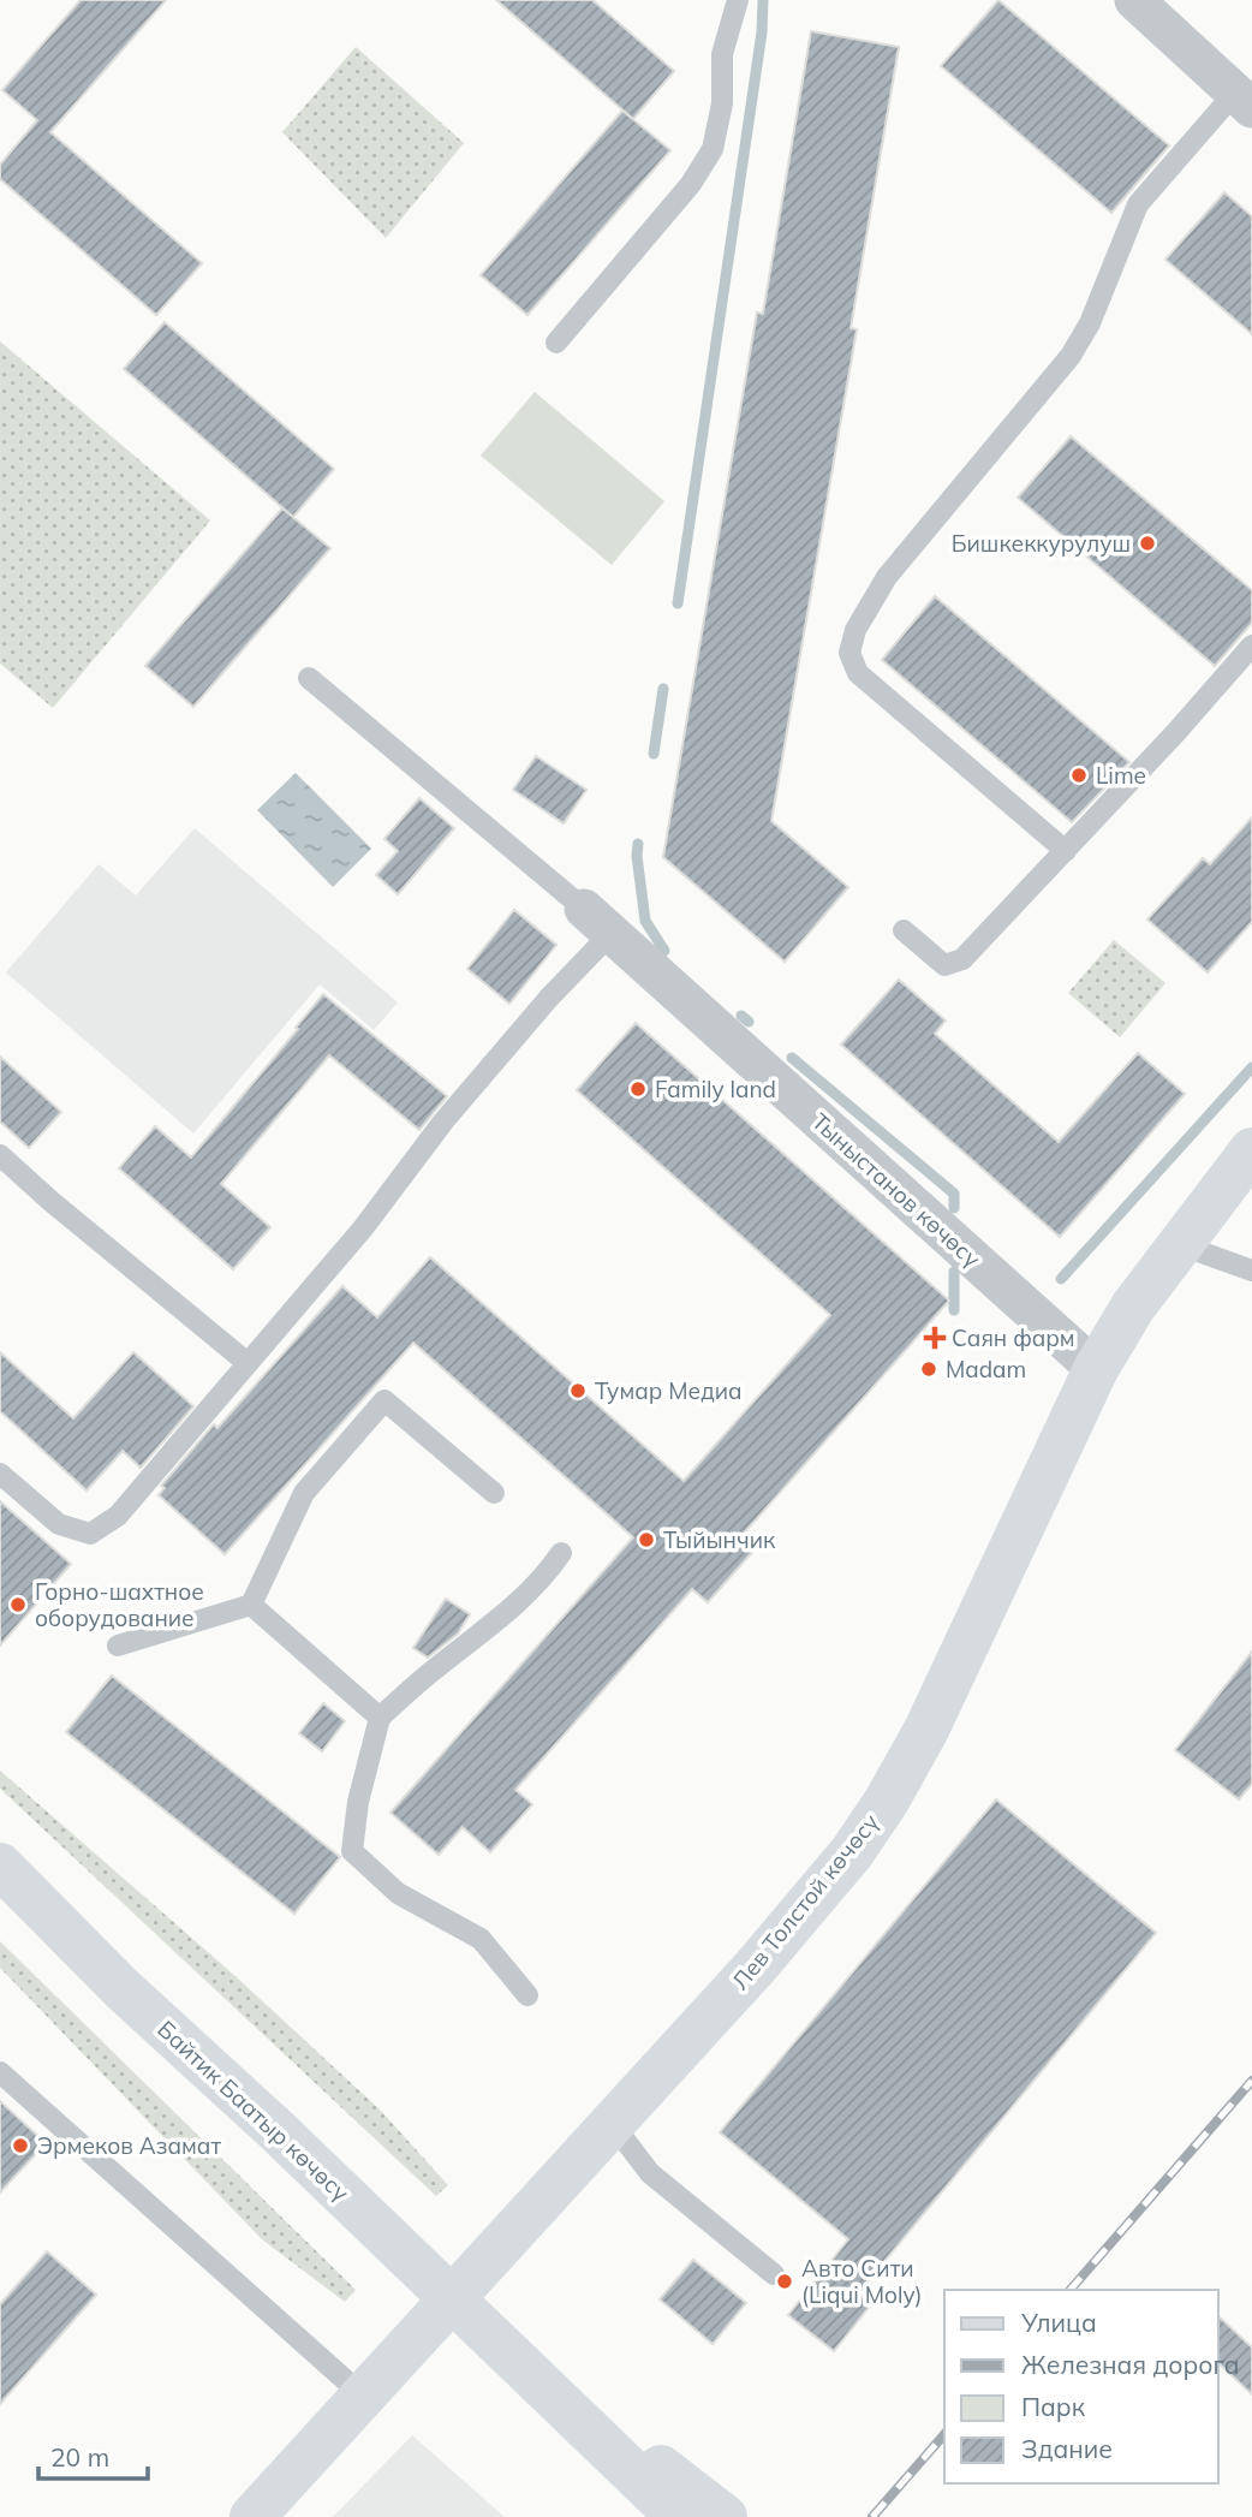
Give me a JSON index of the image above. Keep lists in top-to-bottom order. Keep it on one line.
{"streets":{"main road":["Лев Толстой көчөсү","Байтик Баатыр көчөсү"],"street":["Тыныстанов көчөсү"]},"crossings":[["Тыныстанов көчөсү","Лев Толстой көчөсү"]],"places":{"other":["Бишкеккурулуш","Lime","Family land","Madam","Тумар Медиа","Тыйынчик","Горно-шахтное оборудование","Эрмеков Азамат","Авто Сити (Liqui Moly)"],"health":["Саян фарм"]},"legend":["Улица","Железная дорога","Парк","Здание"],"scale_bar":"20 m"}
